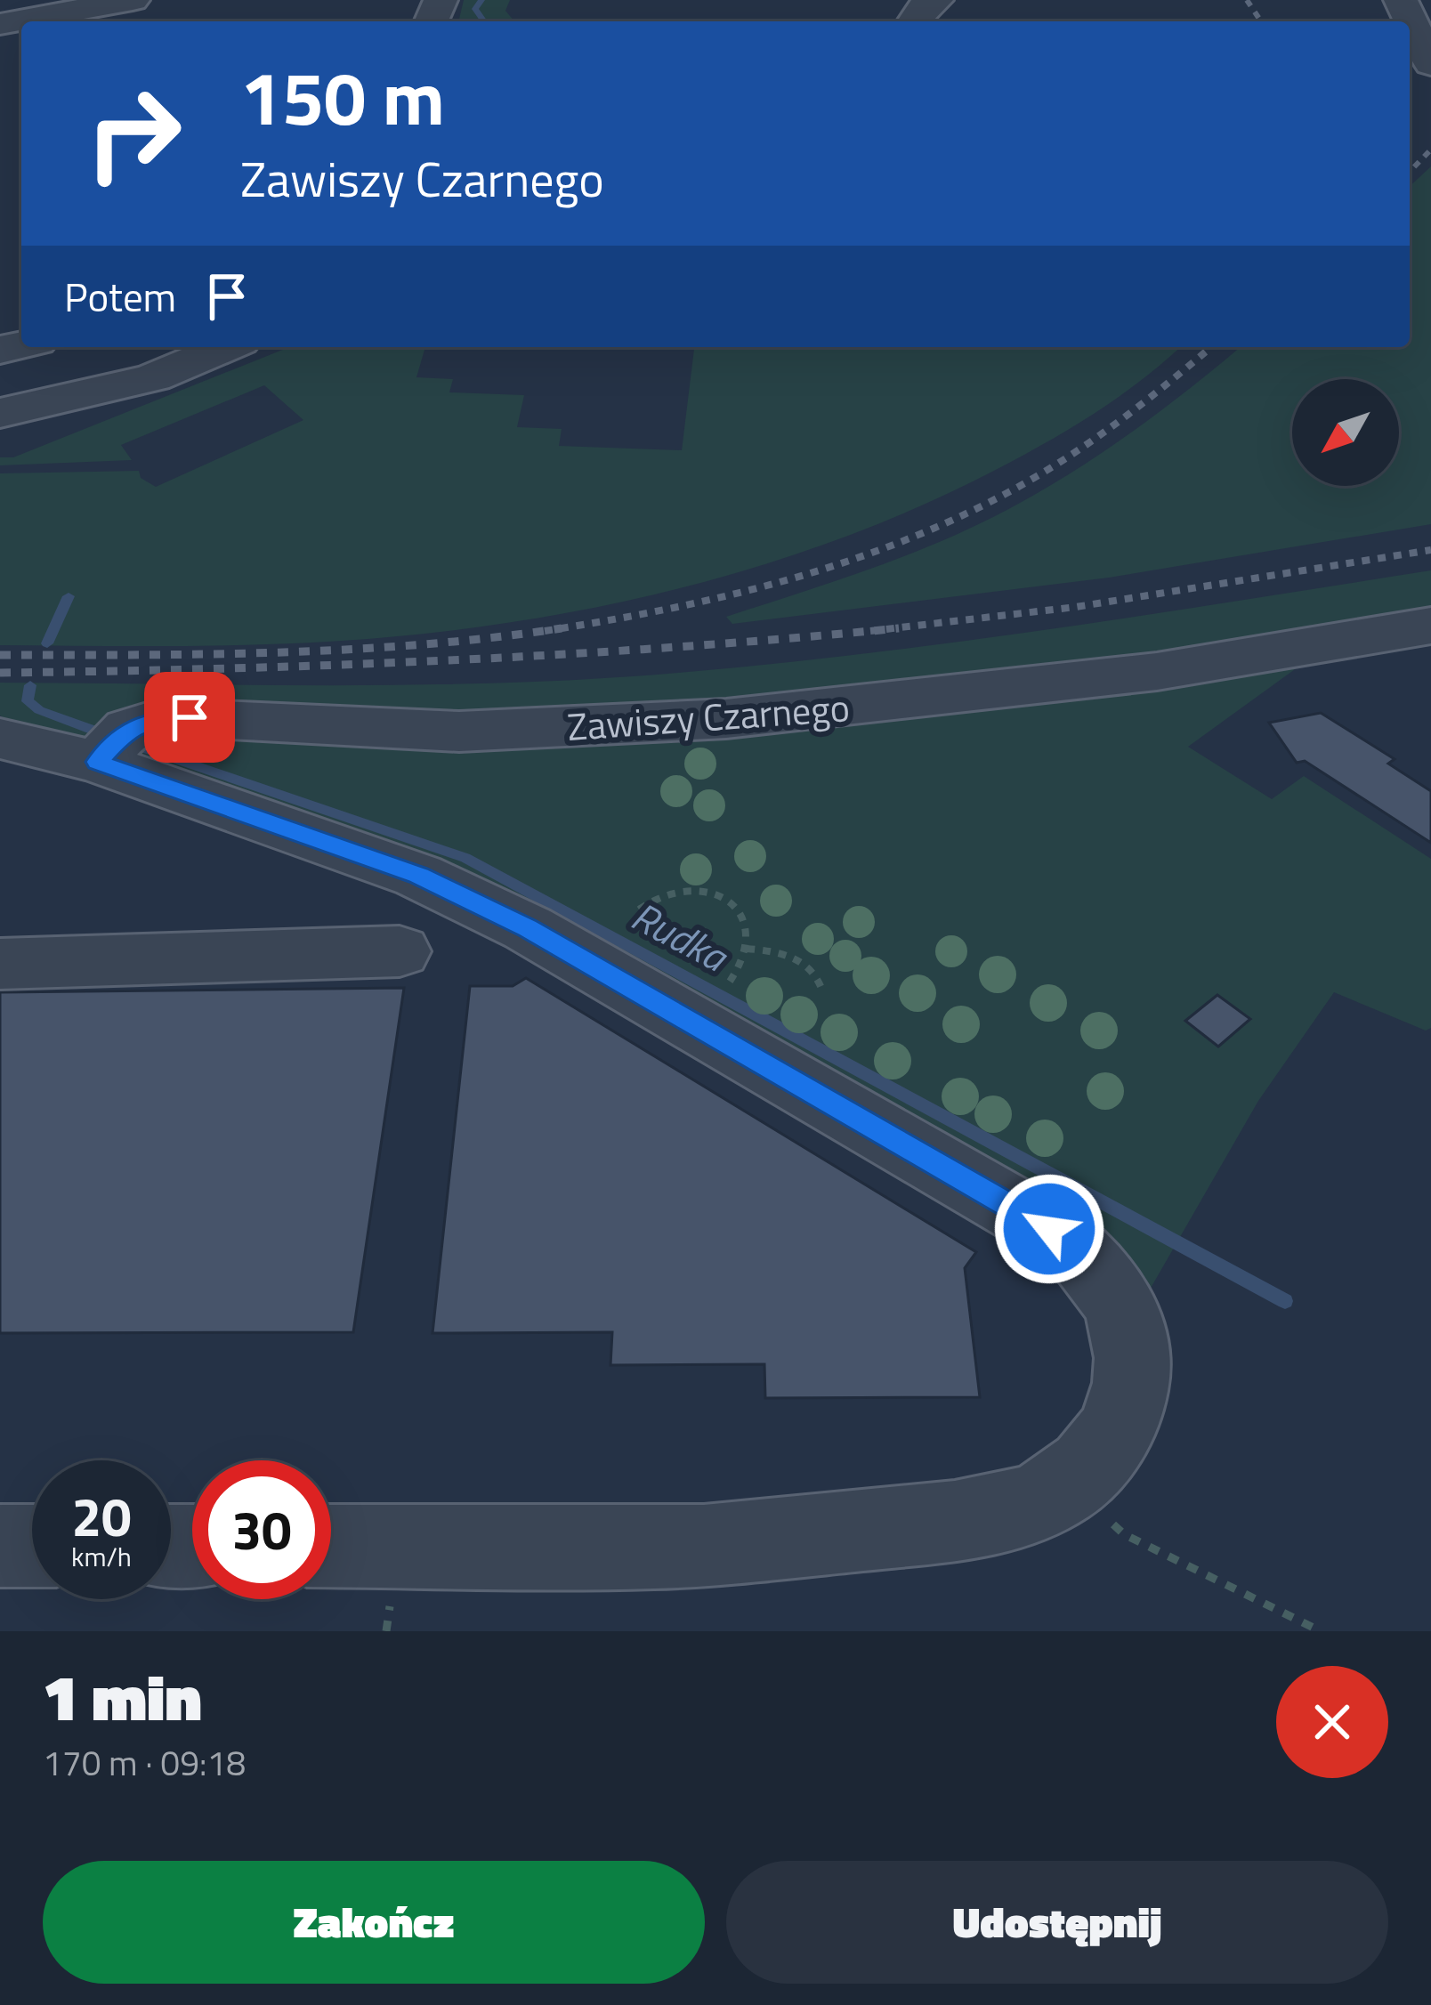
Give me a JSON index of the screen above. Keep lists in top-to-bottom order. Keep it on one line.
{"streets":{"street":["Zawiszy Czarnego"]},"water":["Rudka"],"north":"bottom left","page":{"turn":["150 m","Zawiszy Czarnego"],"then":"Potem","speed":"20 km/h","limit":"30","heading":["1 min","170 m · 09:18"],"buttons":["Zakończ","Udostępnij"]}}
